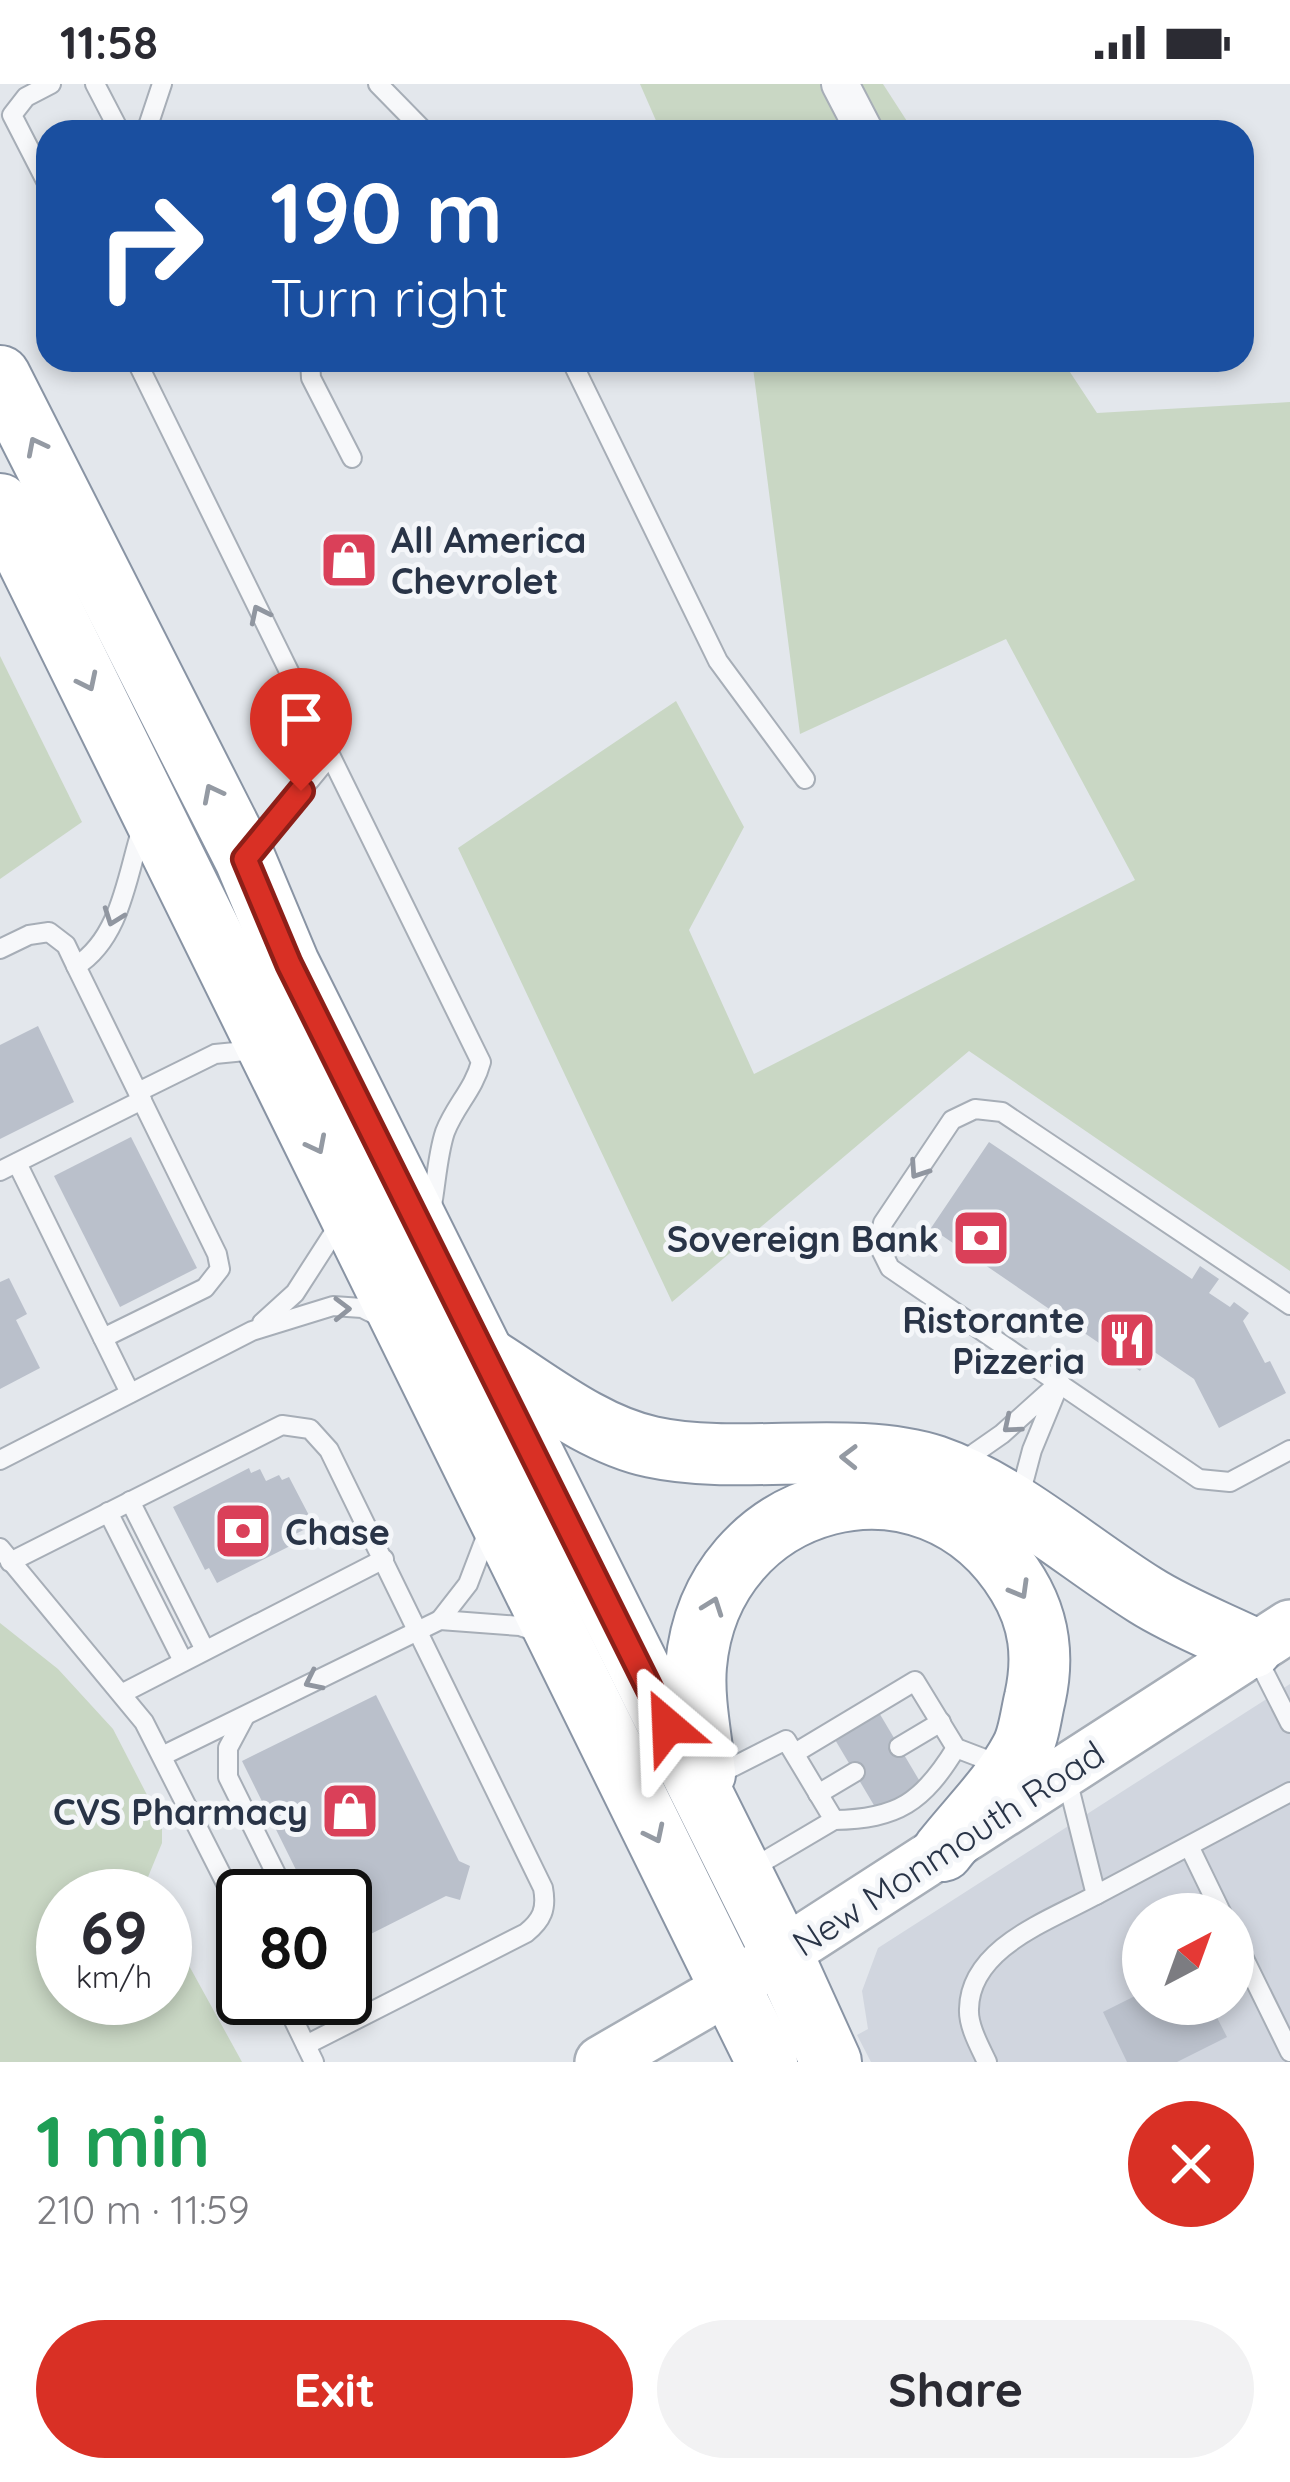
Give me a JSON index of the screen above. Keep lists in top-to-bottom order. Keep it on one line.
{"streets":{"main road":["New Monmouth Road"]},"places":{"shop":["All America Chevrolet","CVS Pharmacy"],"bank":["Sovereign Bank","Chase"],"restaurant":["Ristorante Pizzeria"]},"north":"top right","page":{"status":"11:58","turn":["190 m","Turn right"],"speed":"69 km/h","limit":"80","heading":["1 min","210 m · 11:59"],"buttons":["Exit","Share"]}}
